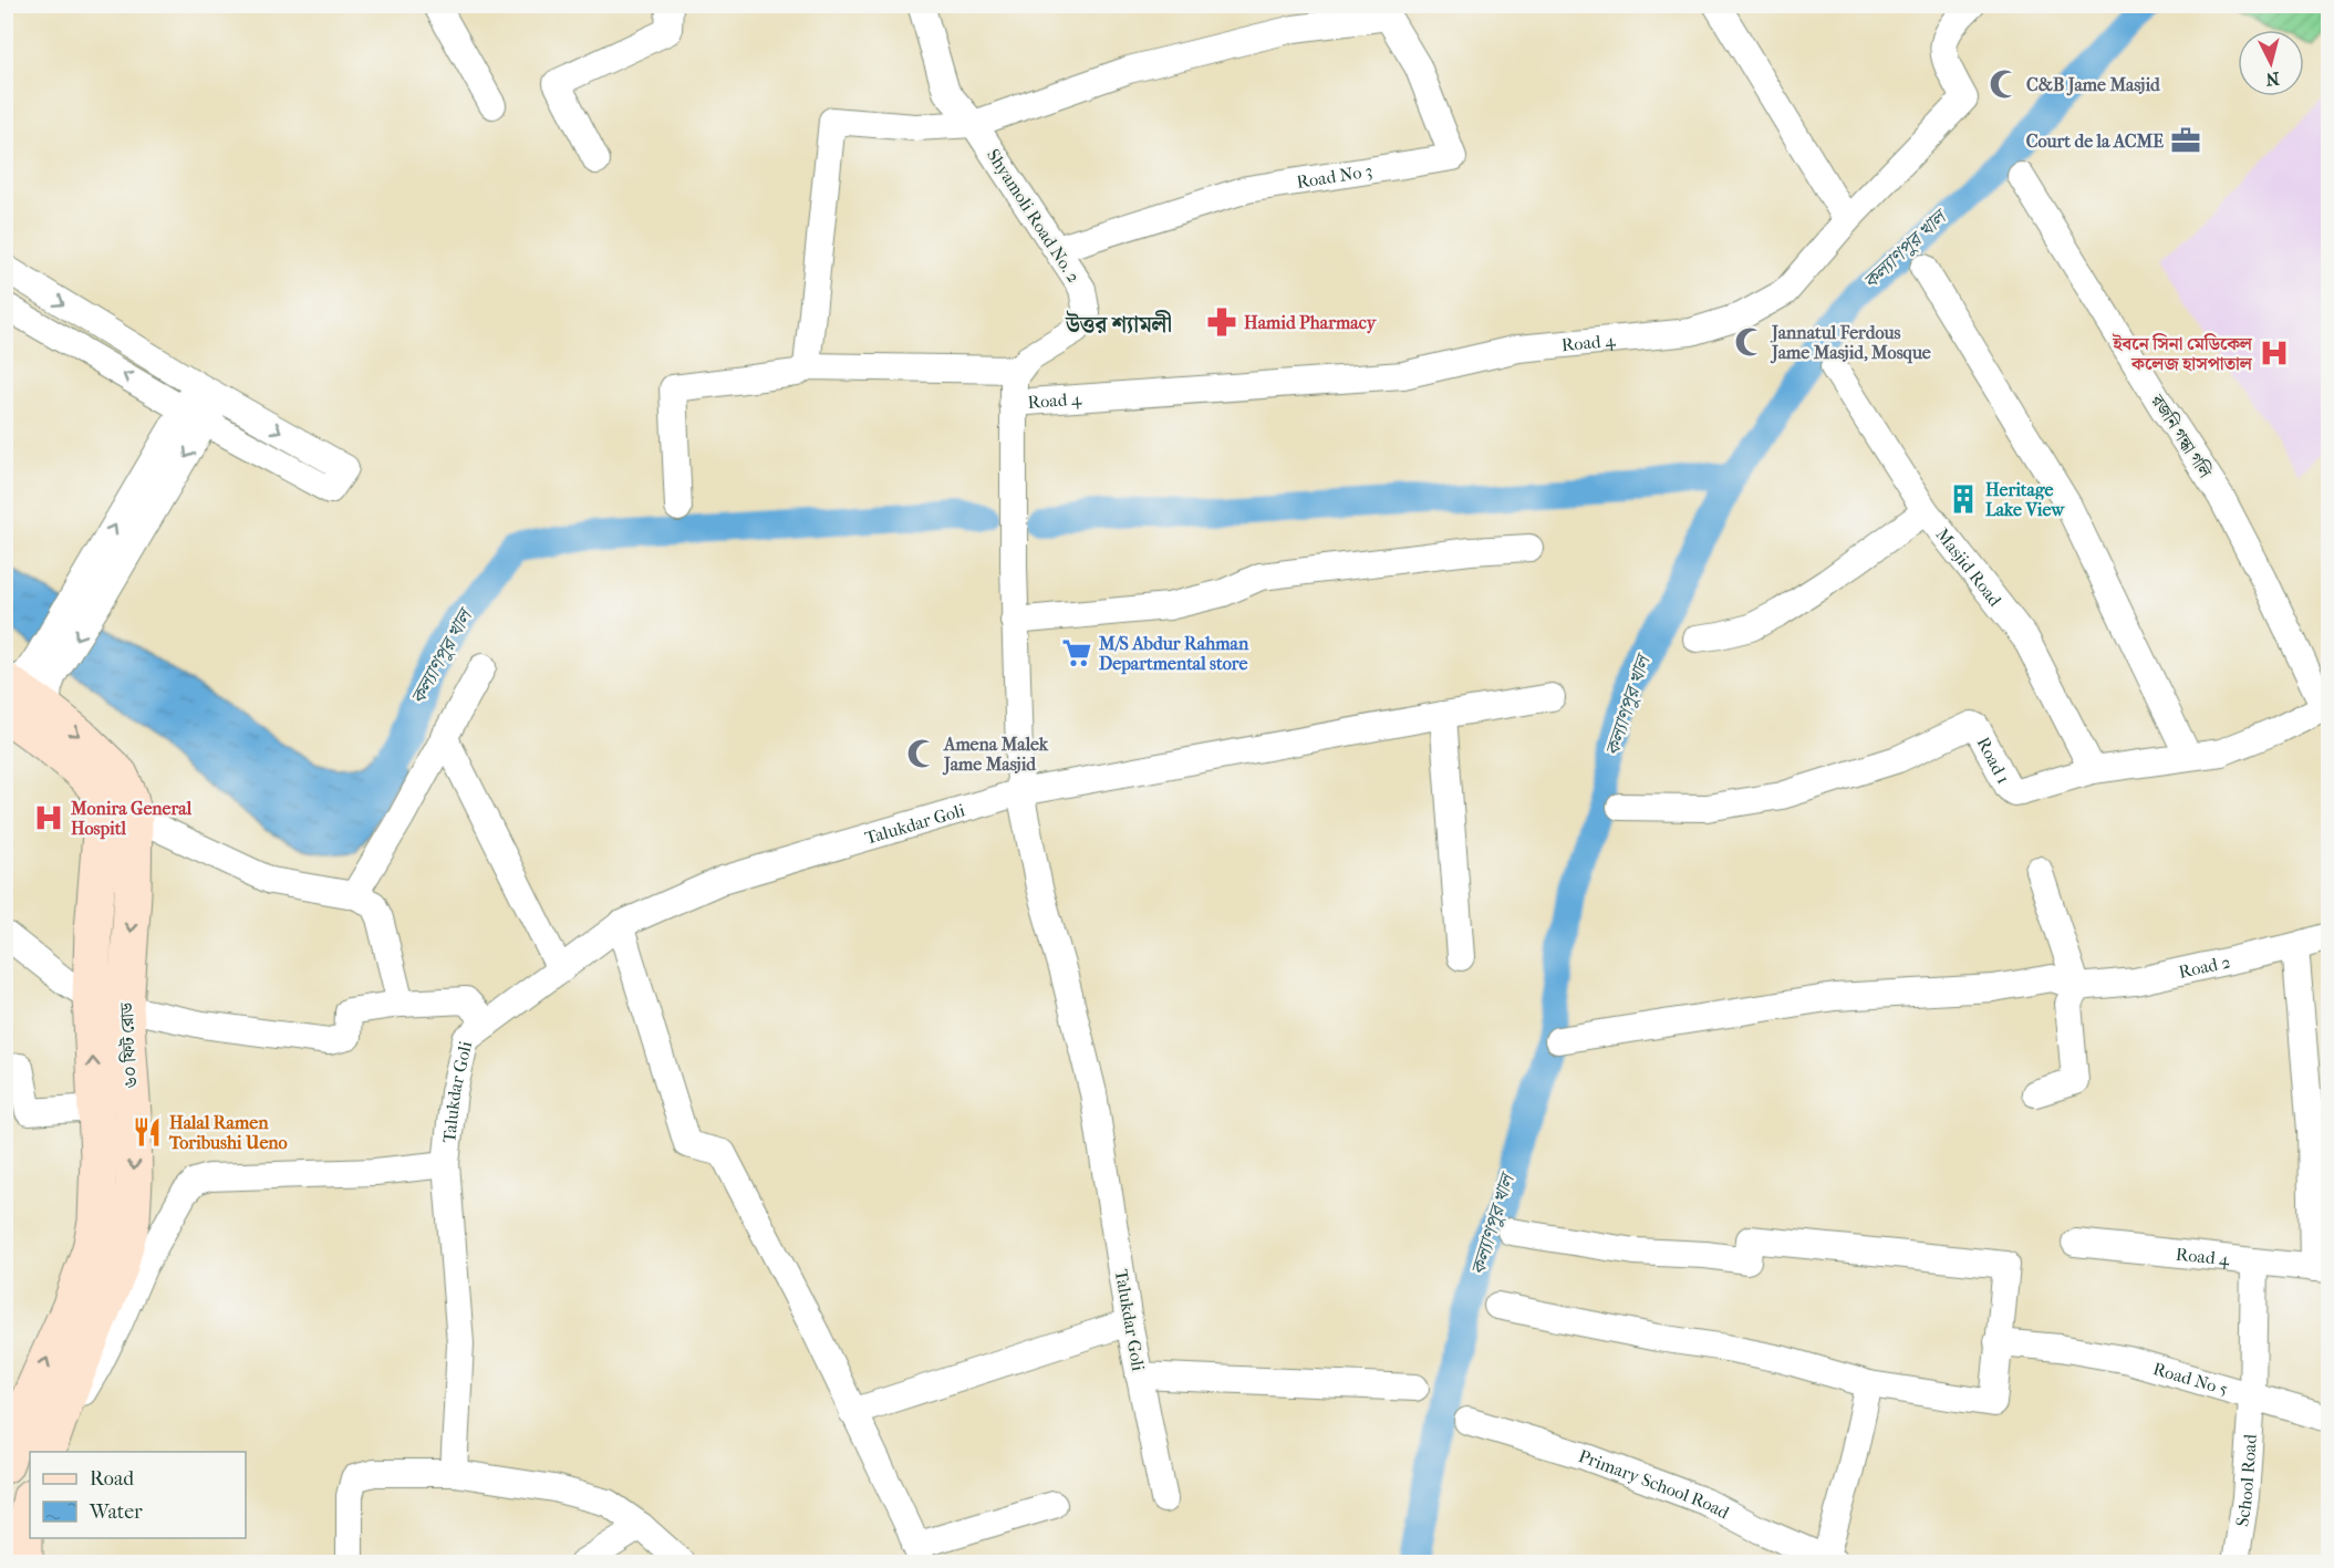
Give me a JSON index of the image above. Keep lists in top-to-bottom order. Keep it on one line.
{"streets":{"street":["Road No 3","Shyamoli Road No. 2","Road 4","রজনি গন্ধা গলি","Masjid Road","Road 1","Talukdar Goli","Road 2","৬০ ফিট রোড","Road No 5","School Road","Primary School Road"]},"crossings":[["Road No 3","Shyamoli Road No. 2"],["Road 4","Talukdar Goli"],["Road 4","Road No 5"],["রজনি গন্ধা গলি","Road 1"],["Masjid Road","Road 1"],["Talukdar Goli","৬০ ফিট রোড"],["Road No 5","School Road"]],"districts":["উত্তর শ্যামলী"],"water":["কল্যাণপুর খাল"],"places":{"mosque":["C&B Jame Masjid","Jannatul Ferdous Jame Masjid, Mosque","Amena Malek Jame Masjid"],"office":["Court de la ACME"],"pharmacy":["Hamid Pharmacy"],"hospital":["ইবনে সিনা মেডিকেল কলেজ হাসপাতাল","Monira General Hospitl"],"building":["Heritage Lake View"],"supermarket":["M/S Abdur Rahman Departmental store"],"restaurant":["Halal Ramen Toribushi Ueno"]},"legend":["Road","Water"],"north":"bottom"}
